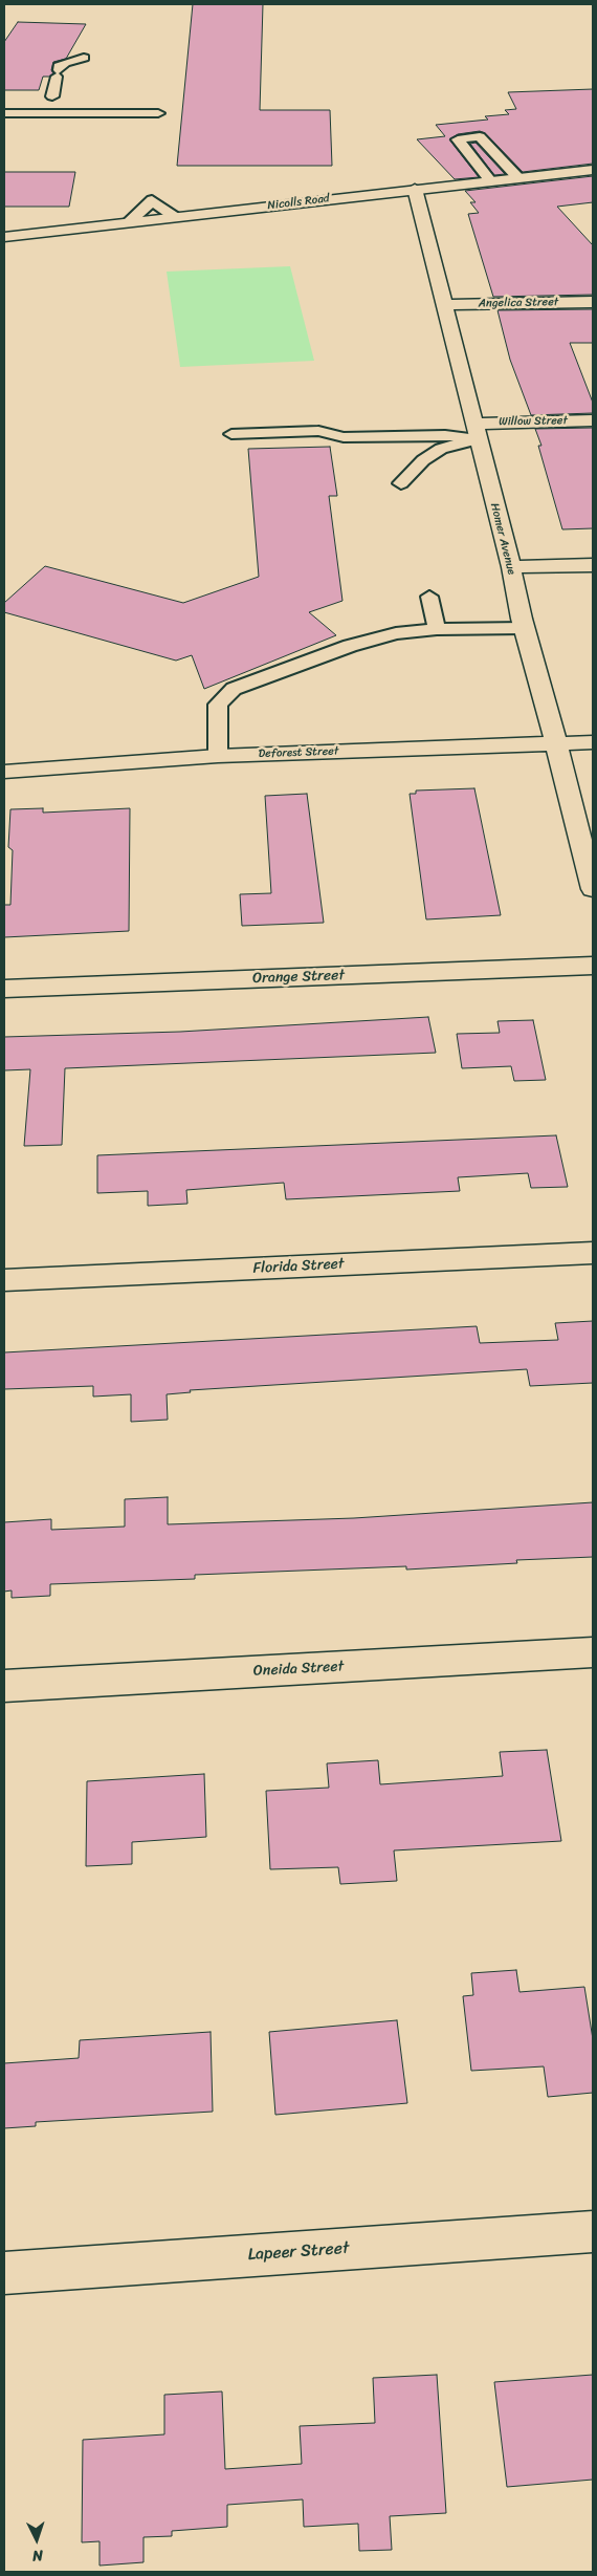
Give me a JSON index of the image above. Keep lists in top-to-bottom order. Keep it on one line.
{"streets":{"street":["Nicolls Road","Angelica Street","Willow Street","Homer Avenue","Deforest Street","Orange Street","Florida Street","Oneida Street","Lapeer Street"]},"crossings":[["Nicolls Road","Homer Avenue"],["Angelica Street","Homer Avenue"],["Willow Street","Homer Avenue"],["Homer Avenue","Deforest Street"]],"north":"bottom"}
